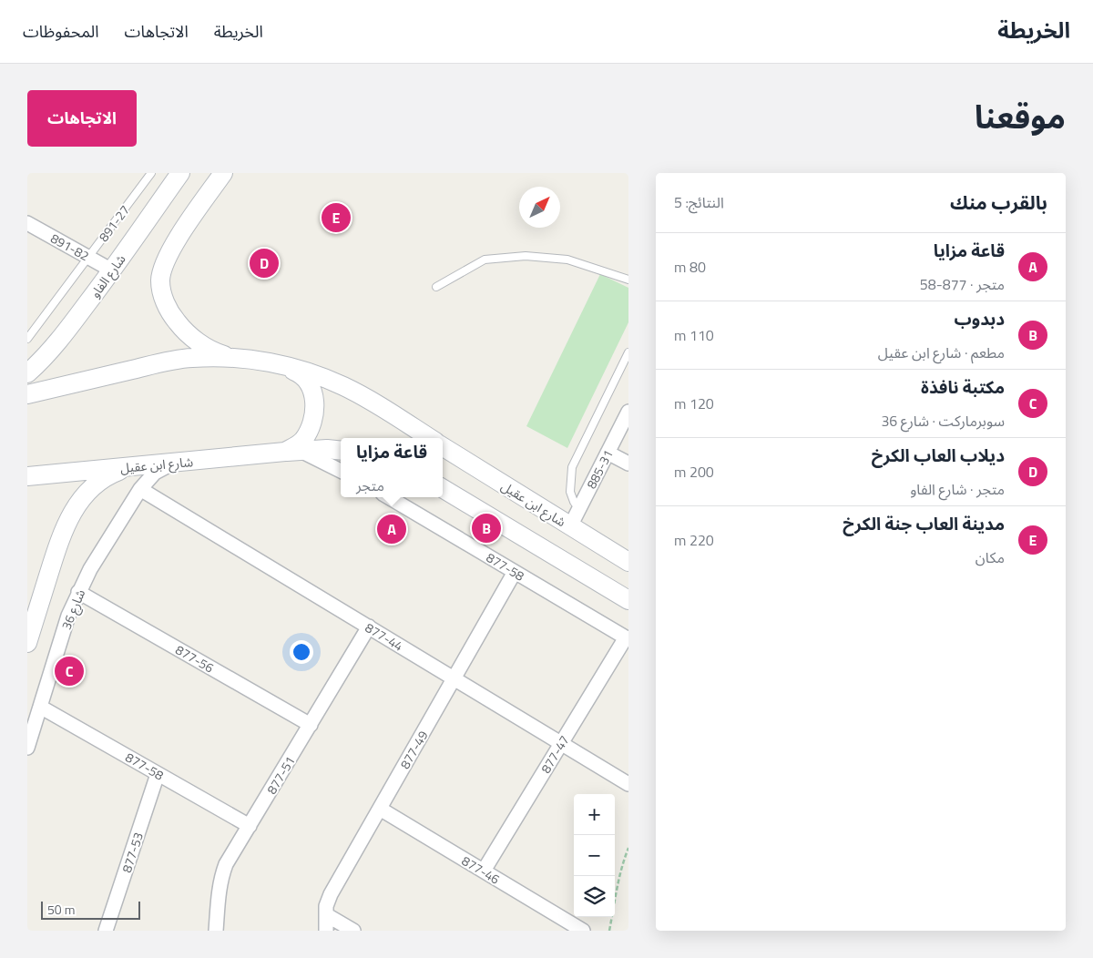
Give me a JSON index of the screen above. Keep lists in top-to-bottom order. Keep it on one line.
{"streets":{"main road":["شارع الفاو","شارع ابن عقيل"],"street":["891-82","885-31","877-58","شارع 36","877-44","877-56","877-49","877-47","877-51","877-53","877-46"],"lane":["891-27"]},"crossings":[["891-27","891-82"],["891-82","شارع الفاو"],["شارع ابن عقيل","885-31"],["شارع ابن عقيل","شارع 36"],["877-58","شارع 36"],["877-58","877-49"],["877-58","877-47"],["877-58","877-51"],["877-58","877-53"],["شارع 36","877-44"],["شارع 36","877-56"],["877-44","877-49"],["877-44","877-47"],["877-44","877-51"],["877-56","877-51"],["877-49","877-46"],["877-47","877-46"]],"scale_bar":"50 m","north":"top right","page":{"header":"الخريطة","nav":["الخريطة","الاتجاهات","المحفوظات"],"title":"موقعنا","buttons":"الاتجاهات","heading":["بالقرب منك","النتائج: 5"],"pins":["E","D","B","A","C"],"list":[{"mark":"A","name":"قاعة مزايا","note":"متجر · 877-58","value":"80 m"},{"mark":"B","name":"دبدوب","note":"مطعم · شارع ابن عقيل","value":"110 m"},{"mark":"C","name":"مكتبة نافذة","note":"سوبرماركت · شارع 36","value":"120 m"},{"mark":"D","name":"ديلاب العاب الكرخ","note":"متجر · شارع الفاو","value":"200 m"},{"mark":"E","name":"مدينة العاب جنة الكرخ","note":"مكان","value":"220 m"}],"popup":["قاعة مزايا","متجر"],"map_buttons":["+","−"],"scale":"50 m"}}
